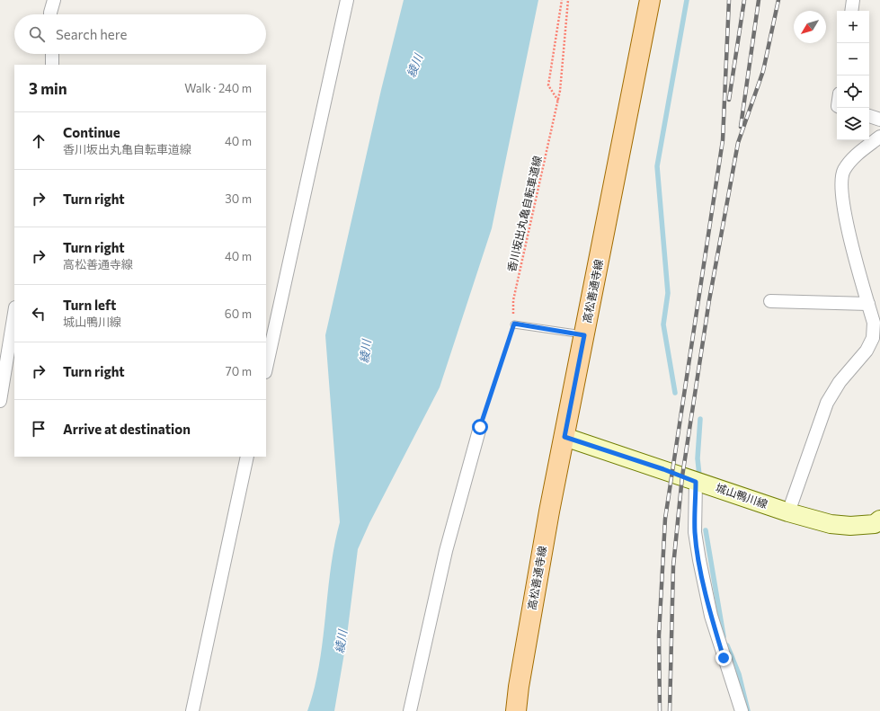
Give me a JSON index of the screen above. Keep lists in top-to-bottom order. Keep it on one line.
{"streets":{"main road":["高松善通寺線","城山鴨川線"],"path":["香川坂出丸亀自転車道線"]},"crossings":[["高松善通寺線","城山鴨川線"]],"water":["綾川"],"north":"bottom left","page":{"map_buttons":["+","−"],"search":"Search here","heading":["3 min","Walk · 240 m"],"list":[["Continue","香川坂出丸亀自転車道線","40 m"],["Turn right","30 m"],["Turn right","高松善通寺線","40 m"],["Turn left","城山鴨川線","60 m"],["Turn right","70 m"],"Arrive at destination"]}}
